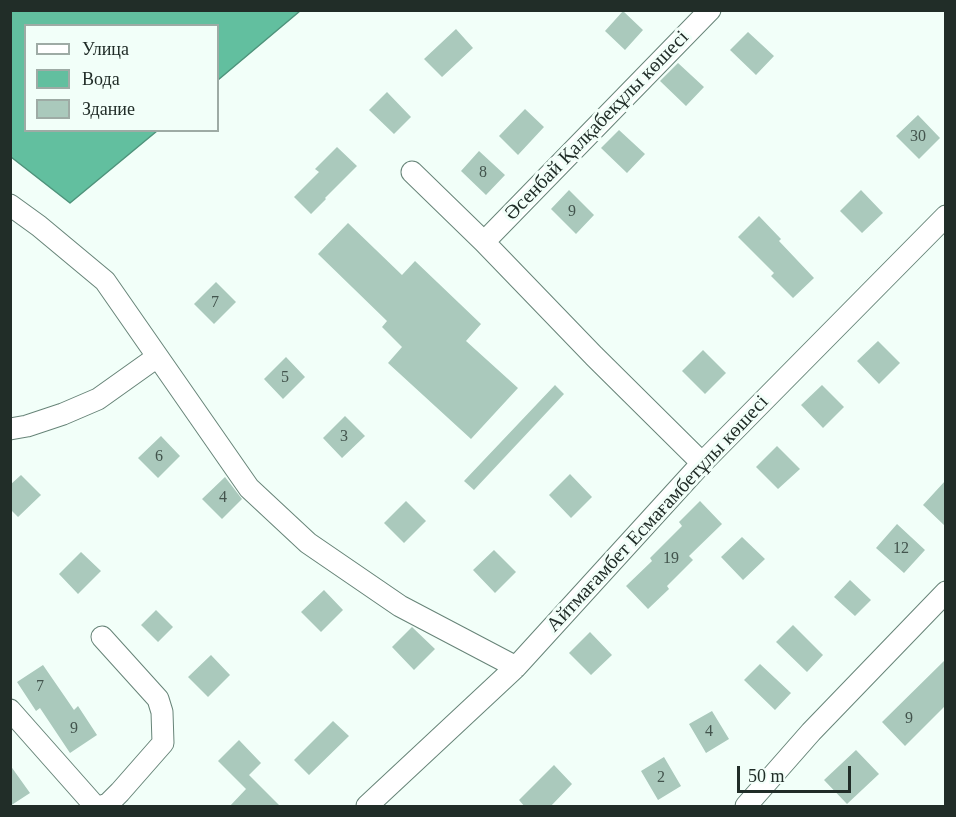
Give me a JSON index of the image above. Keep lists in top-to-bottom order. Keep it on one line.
{"streets":{"street":["Әсенбай Қалқабекұлы көшесі","Айтмағамбет Есмағамбетұлы көшесі"]},"house_numbers":["30","8","9","7","5","3","6","4","12","19","7","9","9","4","2"],"legend":["Улица","Вода","Здание"],"scale_bar":"50 m"}
